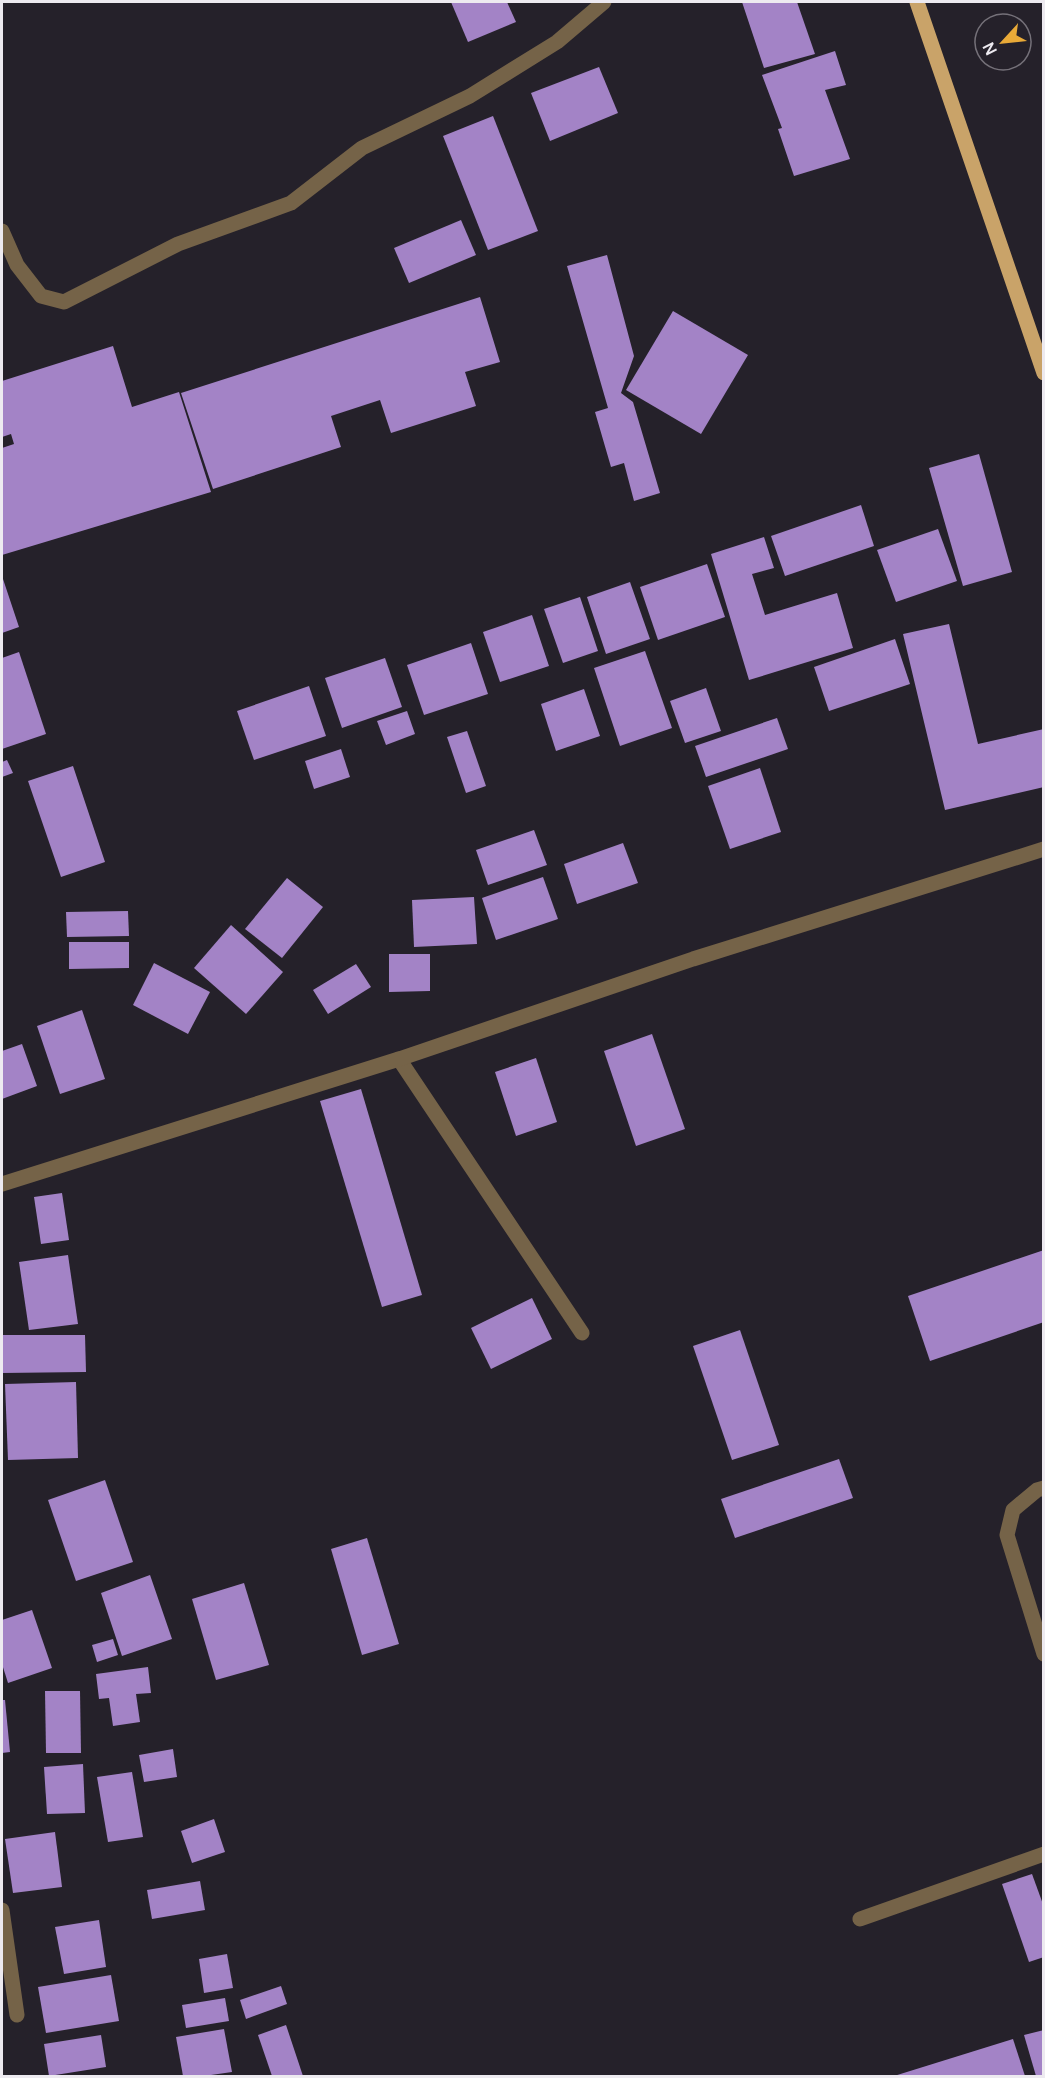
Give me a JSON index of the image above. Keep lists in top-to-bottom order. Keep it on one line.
{"north":"bottom left"}
